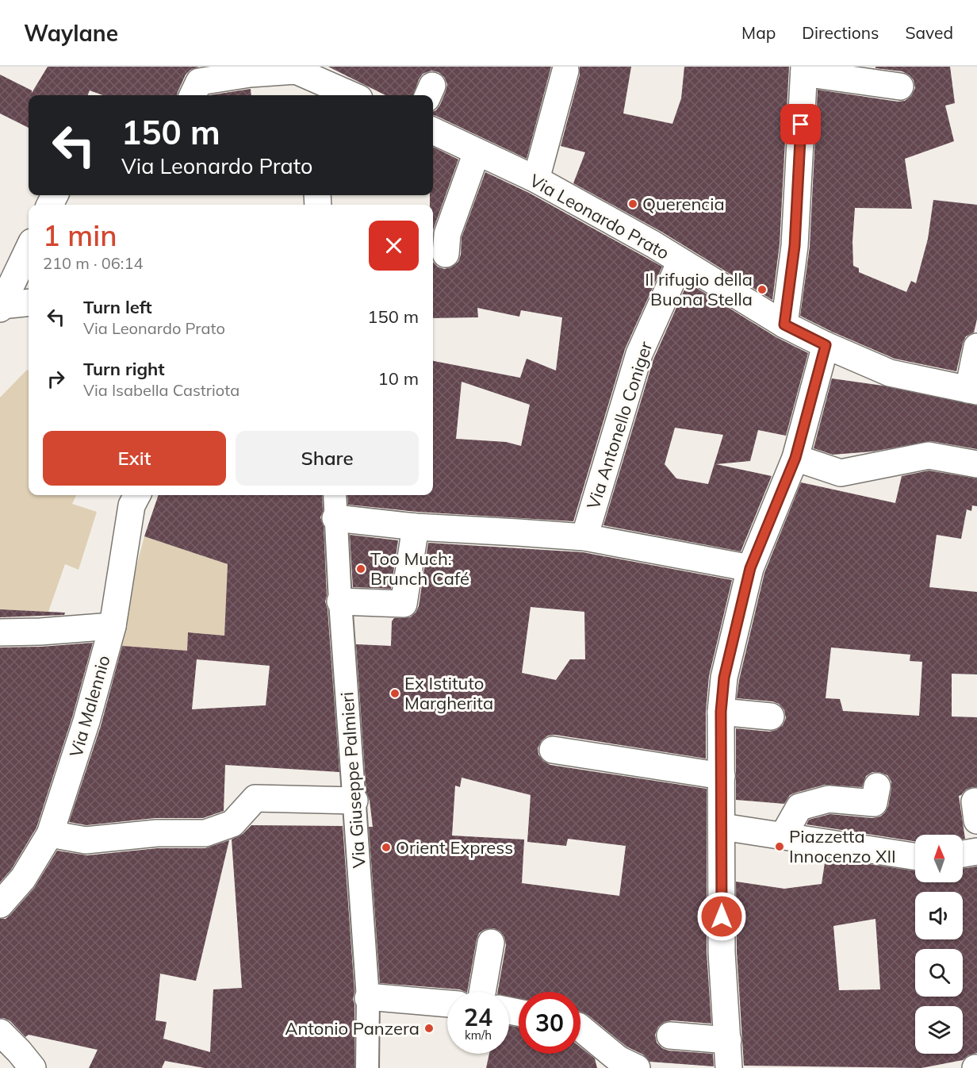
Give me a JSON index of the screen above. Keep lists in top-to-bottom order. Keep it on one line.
{"streets":{"street":["Via Leonardo Prato","Via Antonello Coniger","Via Malennio","Via Giuseppe Palmieri"]},"crossings":[["Via Leonardo Prato","Via Antonello Coniger"]],"places":["Querencia","Il rifugio della Buona Stella","Too Much: Brunch Café","Ex Istituto Margherita","Piazzetta Innocenzo XII","Orient Express","Antonio Panzera"],"north":"top","page":{"header":"Waylane","nav":["Map","Directions","Saved"],"turn":["150 m","Via Leonardo Prato"],"heading":["1 min","210 m · 06:14"],"list":[{"name":"Turn left","note":"Via Leonardo Prato","value":"150 m"},{"name":"Turn right","note":"Via Isabella Castriota","value":"10 m"}],"buttons":["Exit","Share"],"speed":"24 km/h","limit":"30"}}
